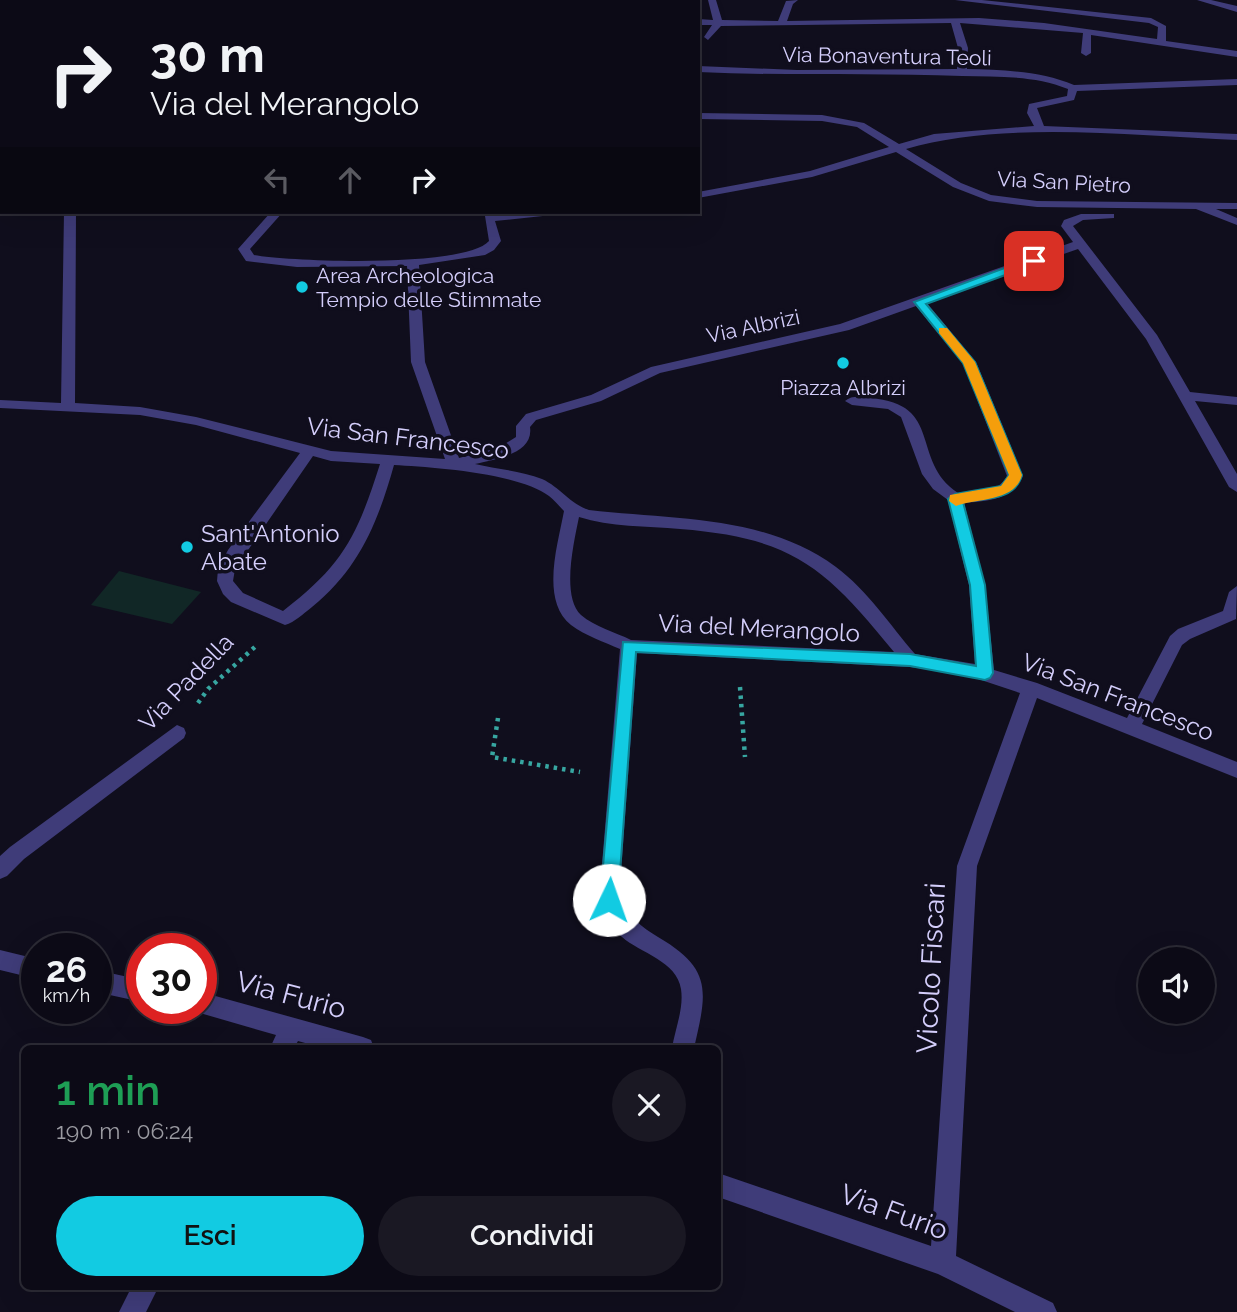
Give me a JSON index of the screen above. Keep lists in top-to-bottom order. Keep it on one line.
{"streets":{"street":["Via Bonaventura Teoli","Via San Pietro","Via Albrizi","Via San Francesco","Via del Merangolo","Via Padella","Vicolo Fiscari","Via Furio"]},"crossings":[["Via Albrizi","Via San Francesco"],["Via San Francesco","Via del Merangolo"],["Via San Francesco","Vicolo Fiscari"],["Vicolo Fiscari","Via Furio"]],"places":["Area Archeologica Tempio delle Stimmate","Piazza Albrizi","Sant'Antonio Abate"],"page":{"turn":["30 m","Via del Merangolo"],"speed":"26 km/h","limit":"30","heading":["1 min","190 m · 06:24"],"buttons":["Esci","Condividi"]}}
